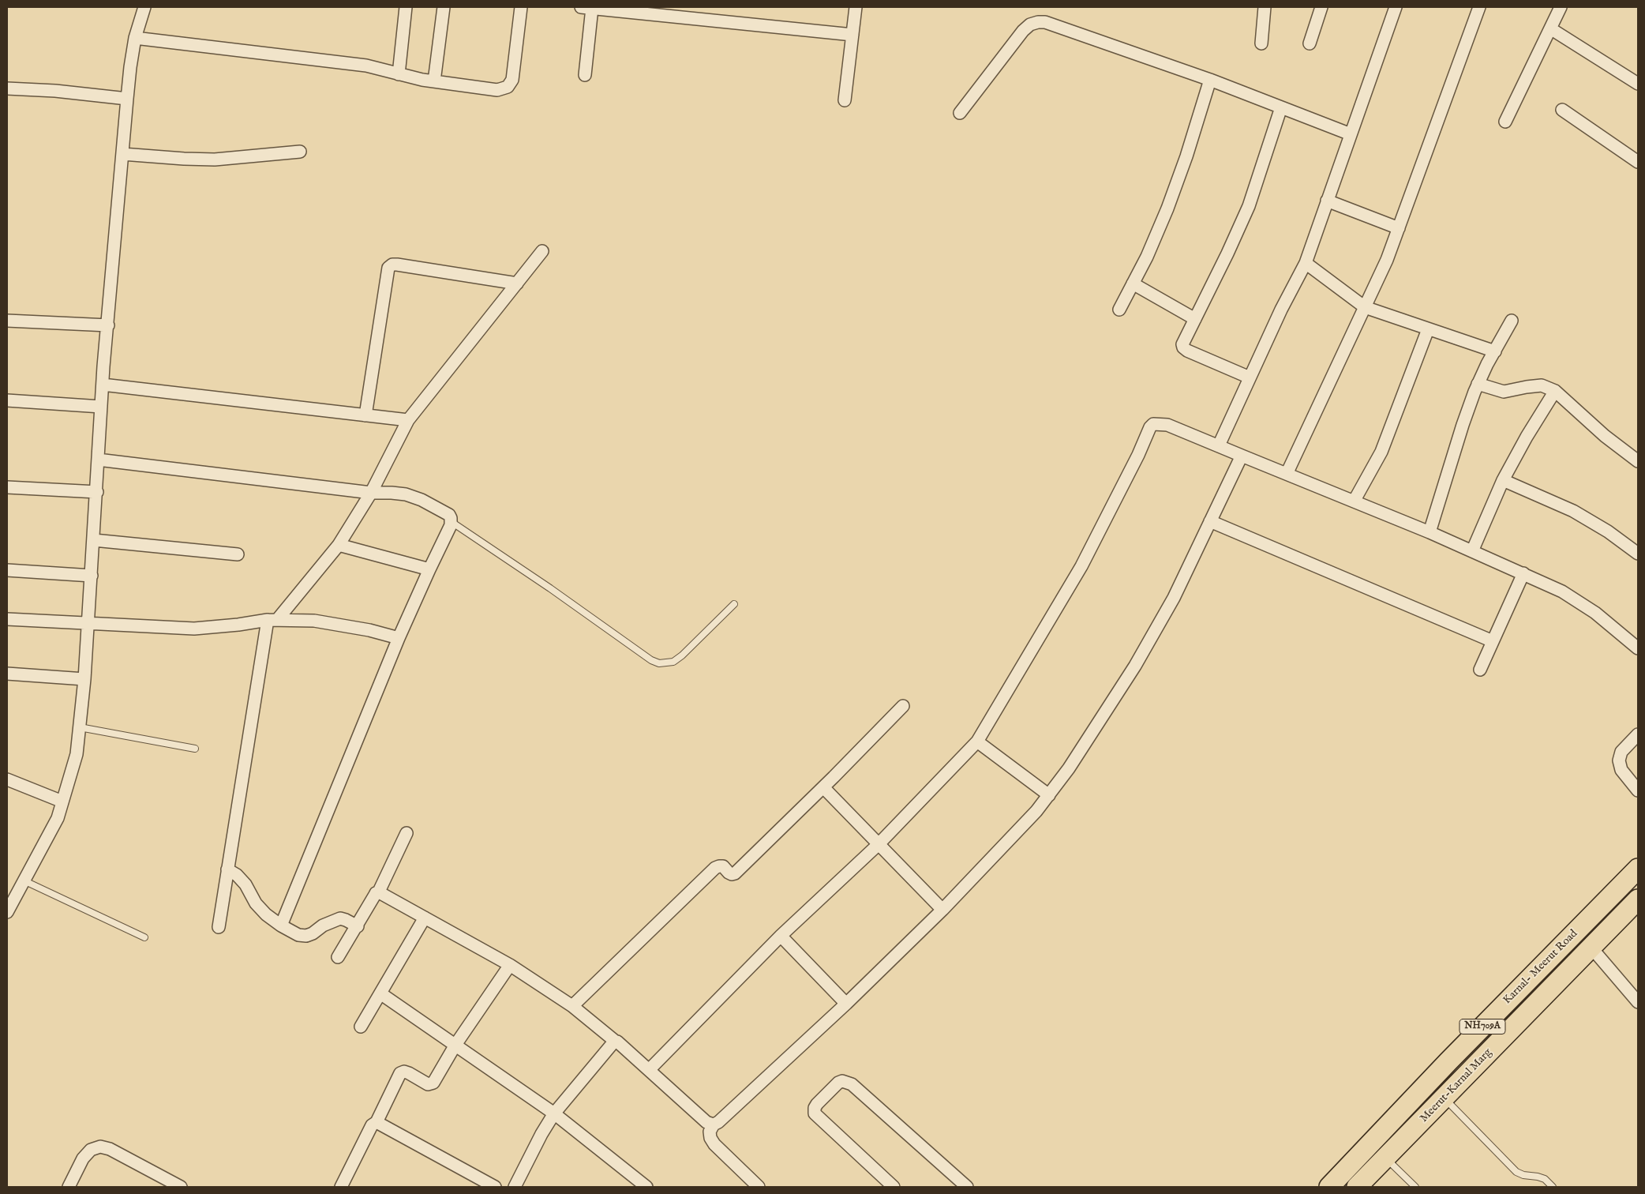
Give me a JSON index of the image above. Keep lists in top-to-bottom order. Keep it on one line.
{"streets":{"highway":["Karnal- Meerut Road","NH709A","Meerut-Karnal Marg"]}}
